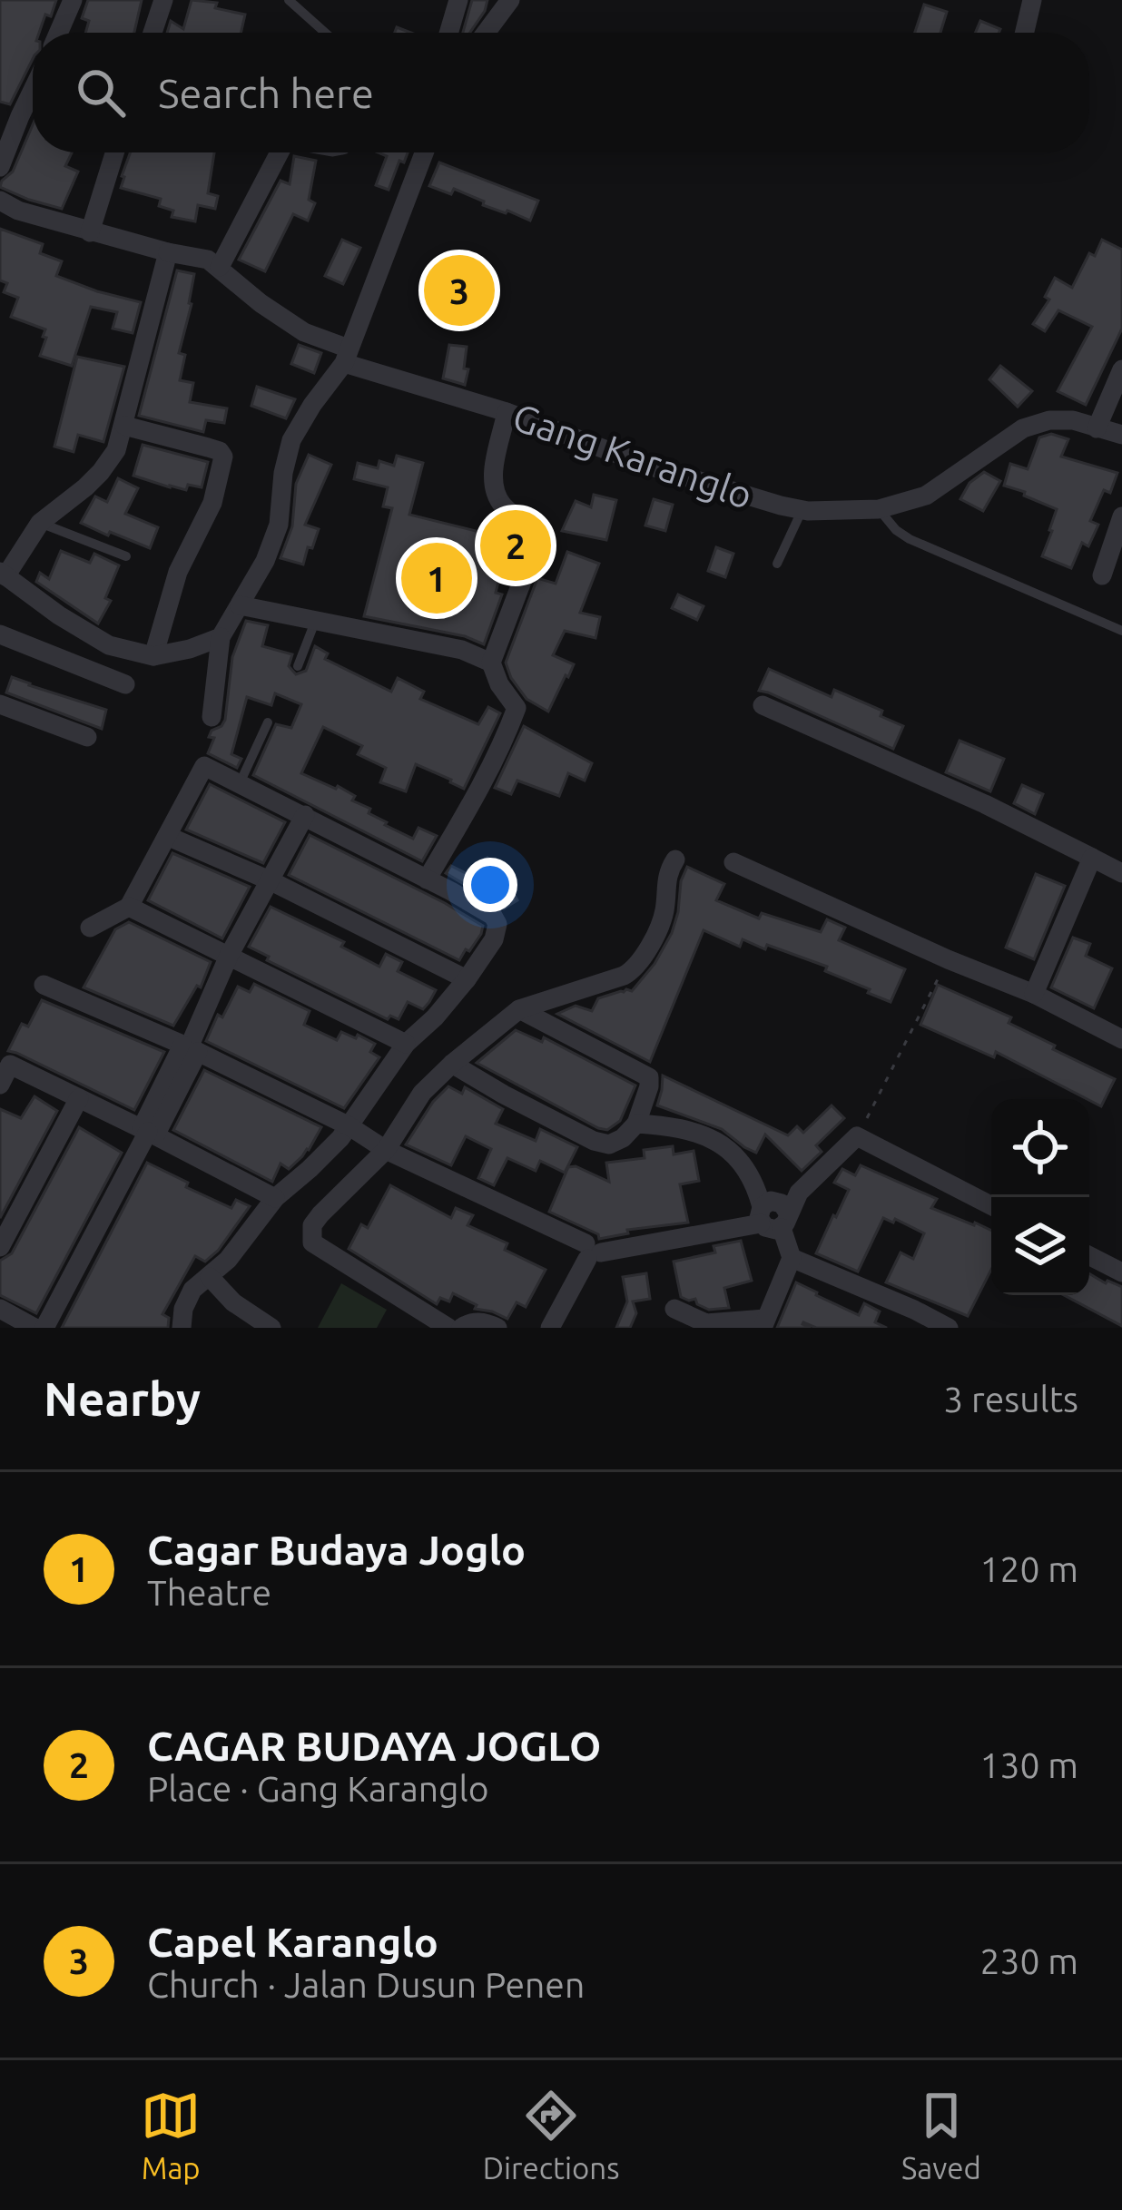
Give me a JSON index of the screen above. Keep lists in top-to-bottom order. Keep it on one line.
{"streets":{"street":["Gang Karanglo"]},"page":{"search":"Search here","pins":["3","2","1"],"heading":["Nearby","3 results"],"list":[{"mark":"1","name":"Cagar Budaya Joglo","note":"Theatre","value":"120 m"},{"mark":"2","name":"CAGAR BUDAYA JOGLO","note":"Place · Gang Karanglo","value":"130 m"},{"mark":"3","name":"Capel Karanglo","note":"Church · Jalan Dusun Penen","value":"230 m"}],"nav":["Map","Directions","Saved"]}}
